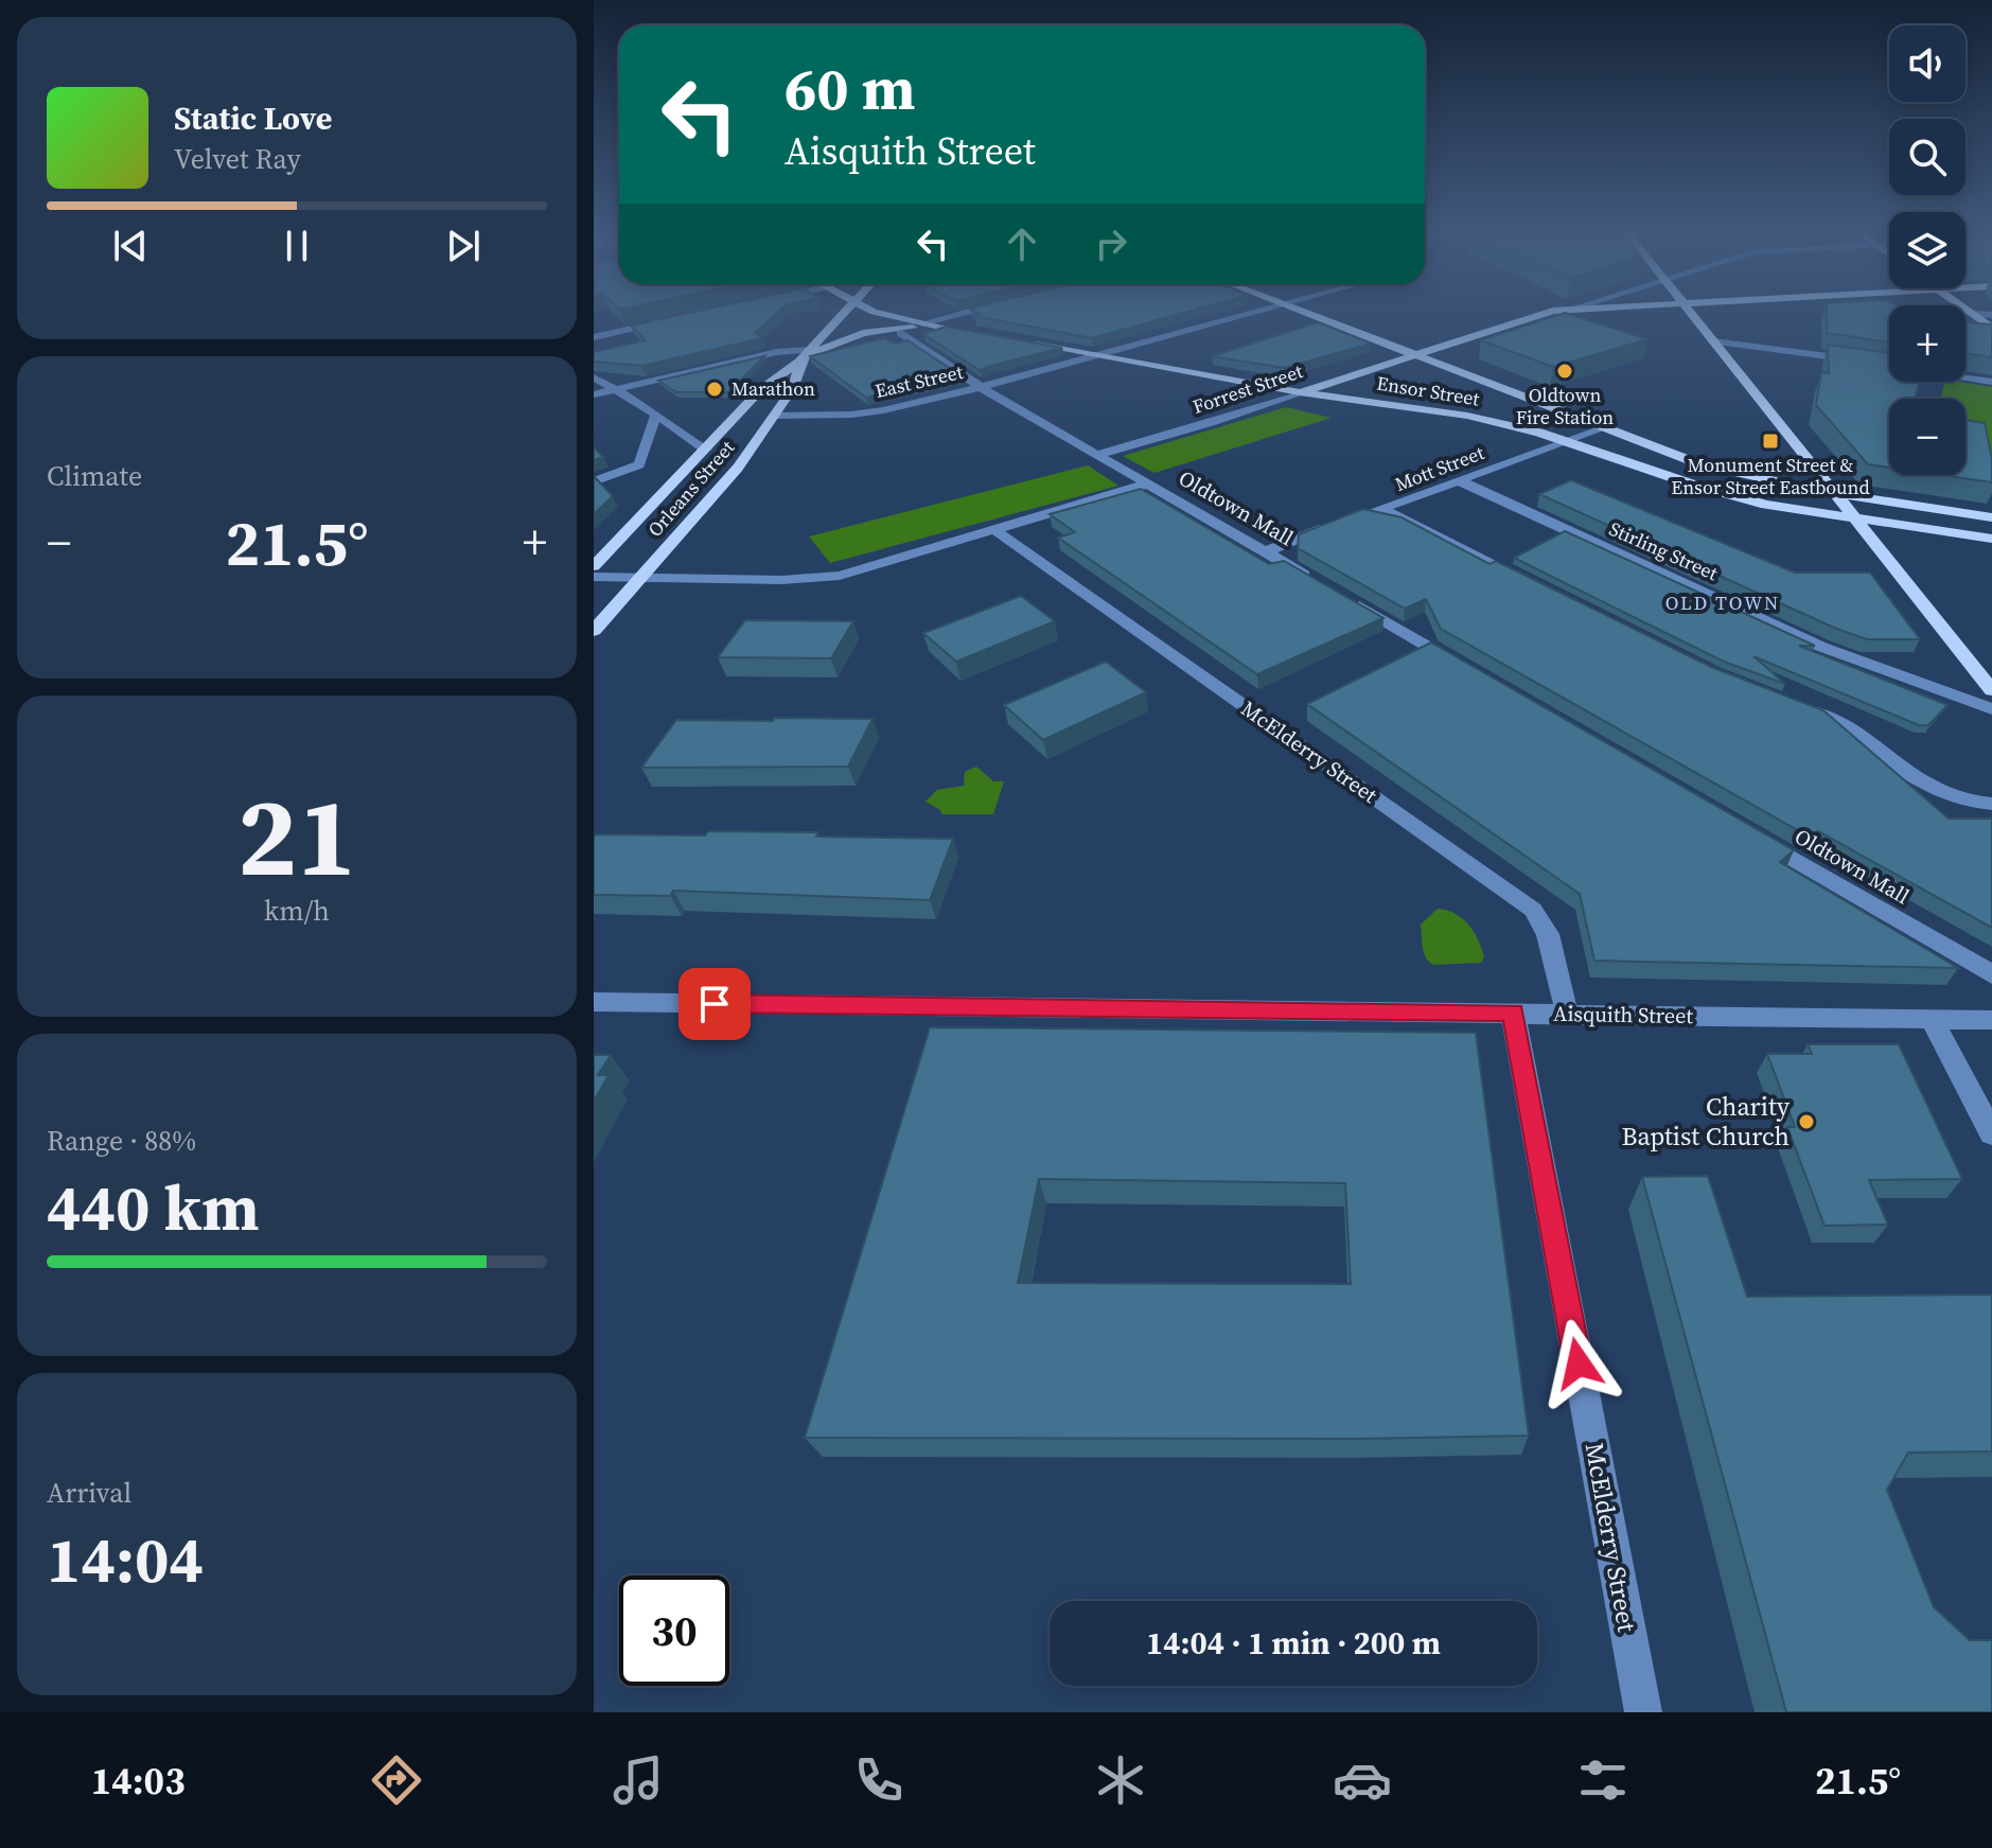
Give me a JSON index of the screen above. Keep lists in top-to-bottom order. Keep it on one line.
{"streets":{"main road":["Forrest Street","Ensor Street","Orleans Street"],"street":["East Street","Mott Street","Oldtown Mall","Stirling Street","McElderry Street","Aisquith Street"]},"crossings":[["East Street","Ensor Street"],["East Street","Orleans Street"],["East Street","Oldtown Mall"],["Forrest Street","Ensor Street"],["Forrest Street","Oldtown Mall"],["Ensor Street","Mott Street"],["Mott Street","Stirling Street"],["McElderry Street","Aisquith Street"]],"districts":["OLD TOWN"],"places":{"other":["Oldtown Fire Station","Marathon","Charity Baptist Church"],"transit":["Monument Street & Ensor Street Eastbound"]},"page":{"map_buttons":["+","−"],"turn":["60 m","Aisquith Street"],"song":["Static Love","Velvet Ray"],"tile":["Climate",["21","km/h"],["Range · 88%","440 km"],["Arrival","14:04"]],"heat":["−","21.5°","+"],"limit":"30","trip":"14:04 · 1 min · 200 m","tabs":["14:03","21.5°"]}}
